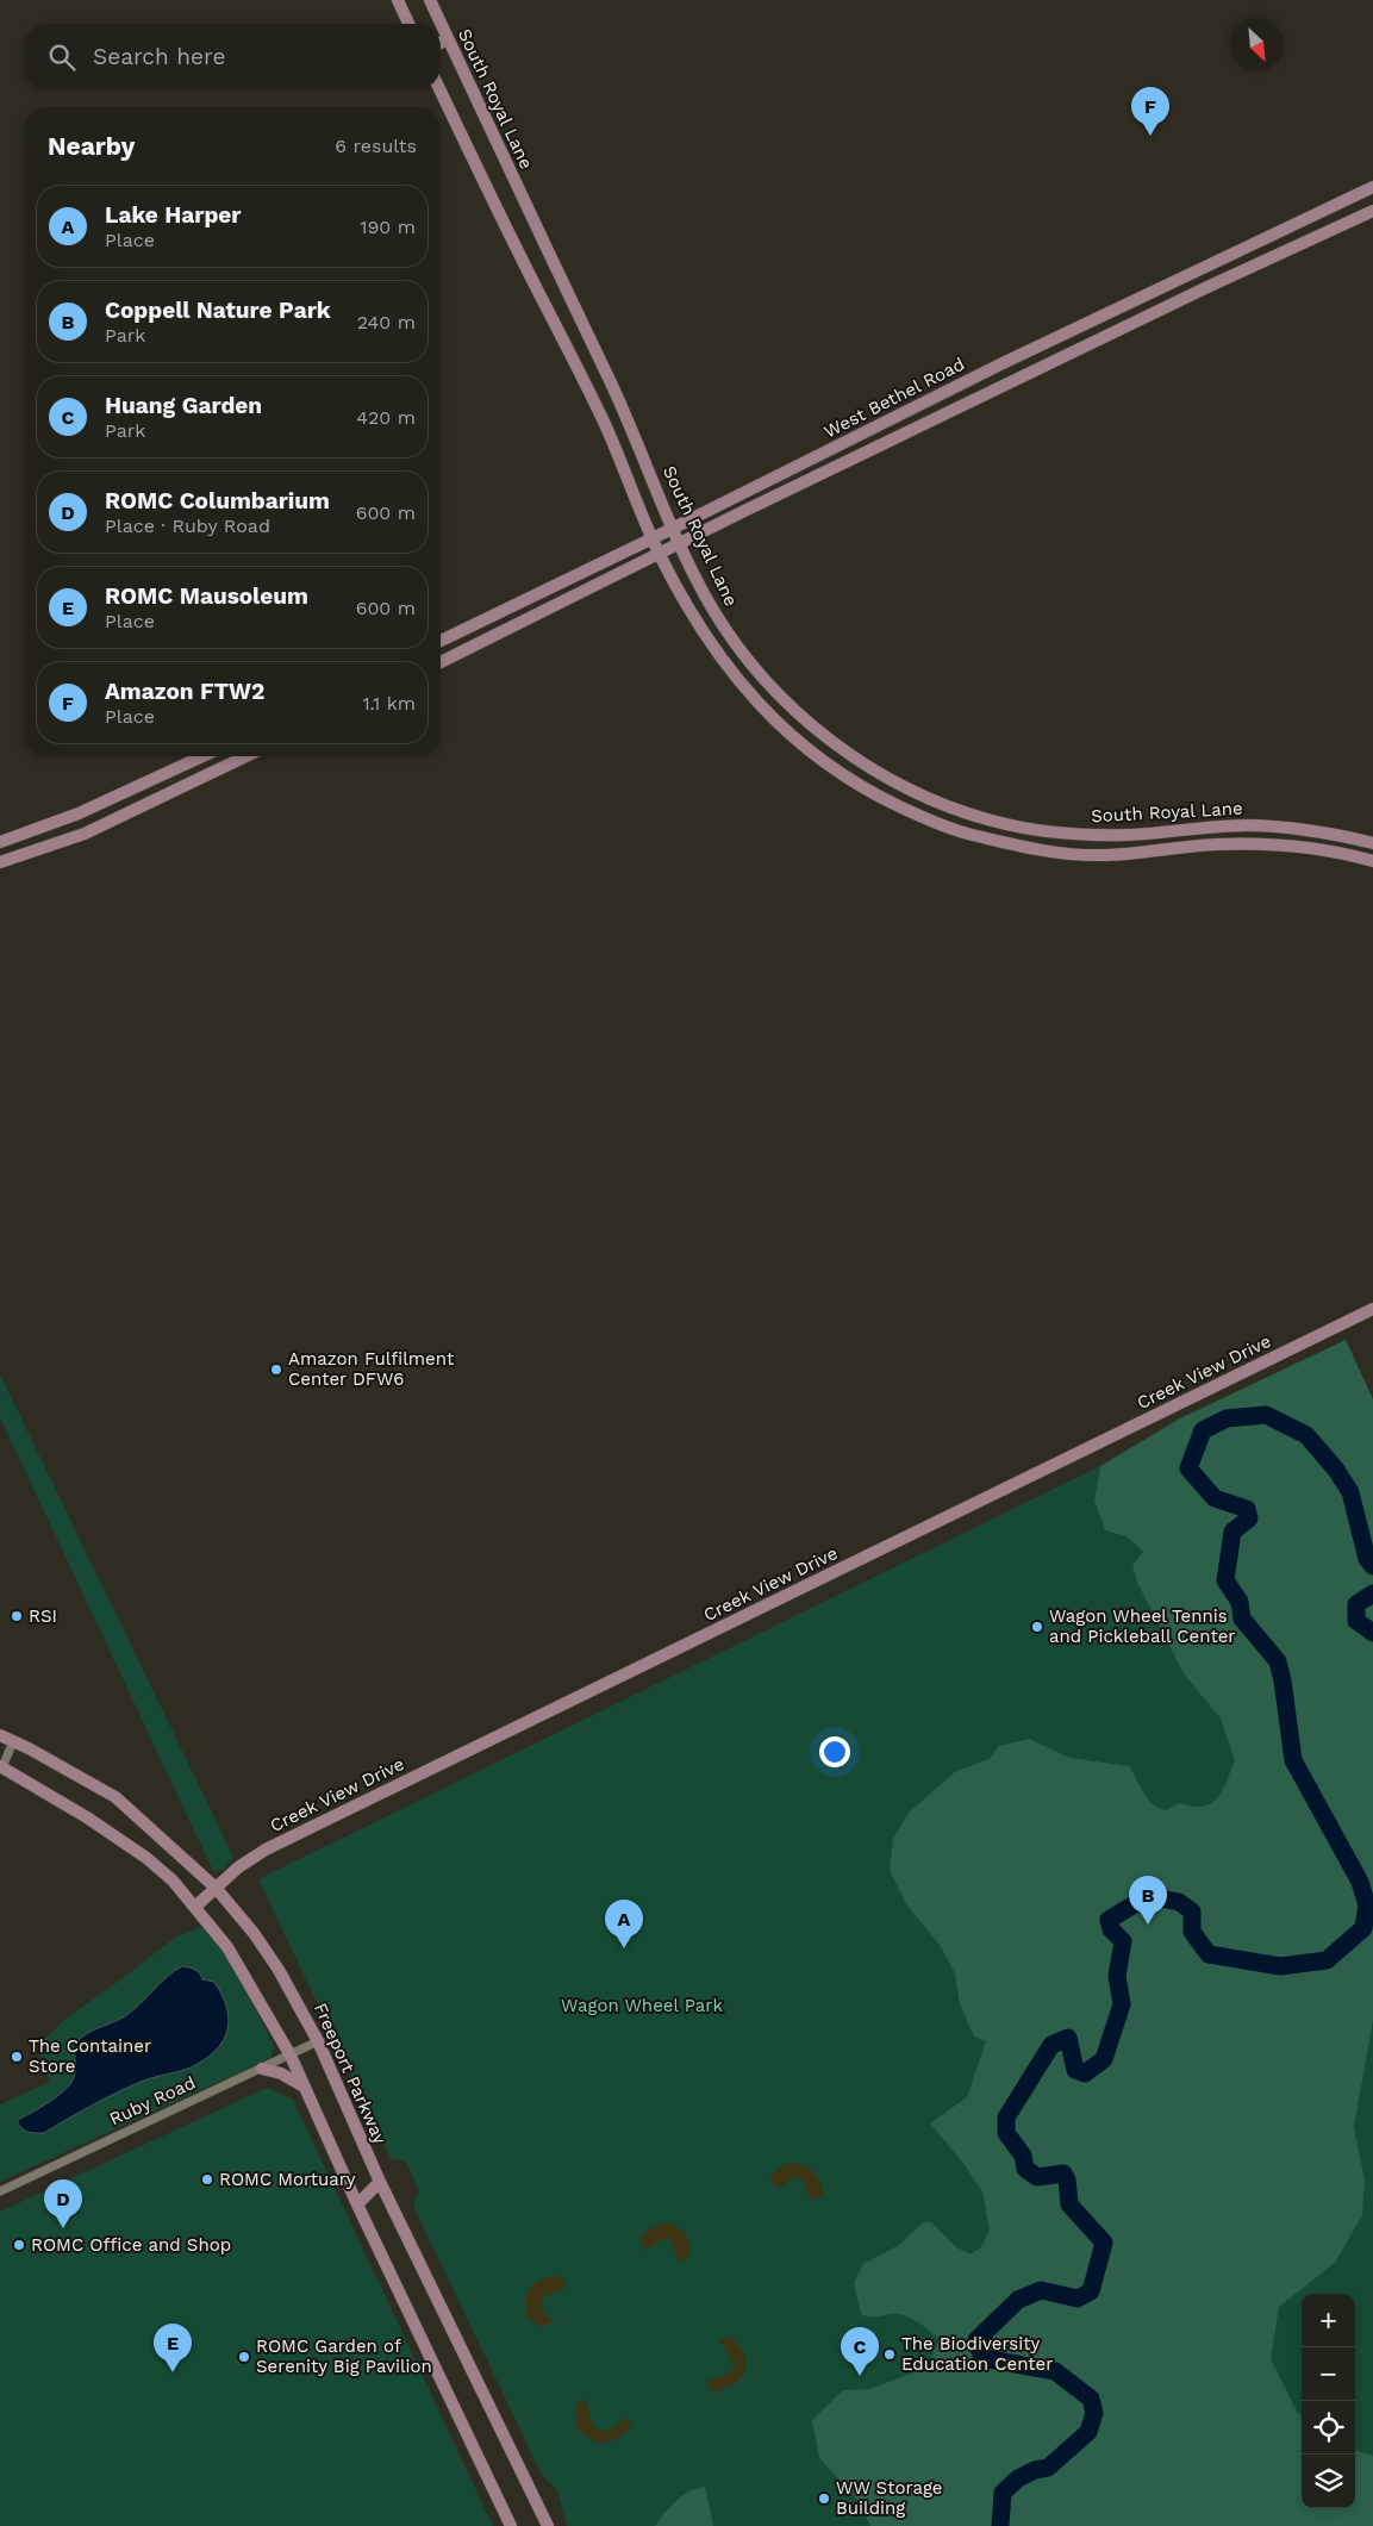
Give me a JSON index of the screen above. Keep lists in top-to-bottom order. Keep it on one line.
{"streets":{"main road":["South Royal Lane","West Bethel Road","Creek View Drive","Freeport Parkway"],"street":["Ruby Road"]},"crossings":[["South Royal Lane","West Bethel Road"],["Creek View Drive","Freeport Parkway"],["Freeport Parkway","Ruby Road"]],"parks":["Wagon Wheel Park"],"places":["Amazon Fulfilment Center DFW6","RSI","Wagon Wheel Tennis and Pickleball Center","The Container Store","ROMC Mortuary","ROMC Office and Shop","The Biodiversity Education Center","ROMC Garden of Serenity Big Pavilion","WW Storage Building"],"north":"bottom right","page":{"search":"Search here","pins":["F","B","A","D","E","C"],"heading":["Nearby","6 results"],"list":[{"mark":"A","name":"Lake Harper","note":"Place","value":"190 m"},{"mark":"B","name":"Coppell Nature Park","note":"Park","value":"240 m"},{"mark":"C","name":"Huang Garden","note":"Park","value":"420 m"},{"mark":"D","name":"ROMC Columbarium","note":"Place · Ruby Road","value":"600 m"},{"mark":"E","name":"ROMC Mausoleum","note":"Place","value":"600 m"},{"mark":"F","name":"Amazon FTW2","note":"Place","value":"1.1 km"}],"map_buttons":["+","−"]}}
